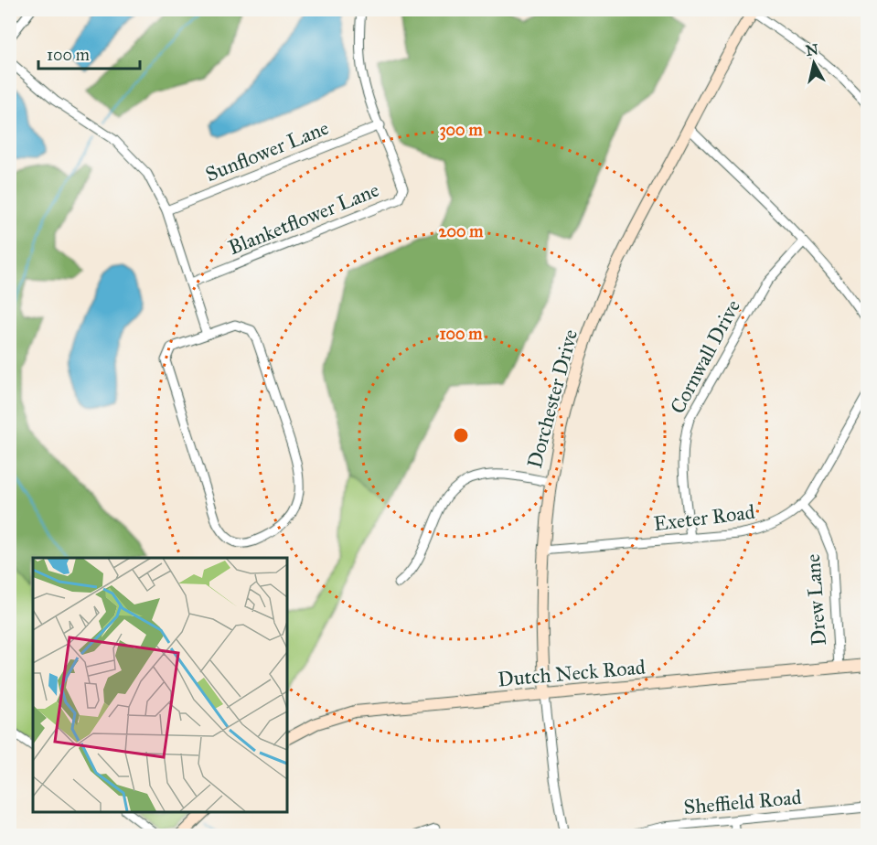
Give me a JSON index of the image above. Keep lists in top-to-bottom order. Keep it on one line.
{"streets":{"street":["Sunflower Lane","Blanketflower Lane","Cornwall Drive","Dorchester Drive","Exeter Road","Drew Lane","Dutch Neck Road","Sheffield Road"]},"crossings":[["Sunflower Lane","Blanketflower Lane"],["Cornwall Drive","Exeter Road"],["Dorchester Drive","Exeter Road"],["Dorchester Drive","Dutch Neck Road"],["Exeter Road","Drew Lane"],["Drew Lane","Dutch Neck Road"]],"scale_bar":"100 m","north":"top","rings":["300 m","200 m","100 m"]}
